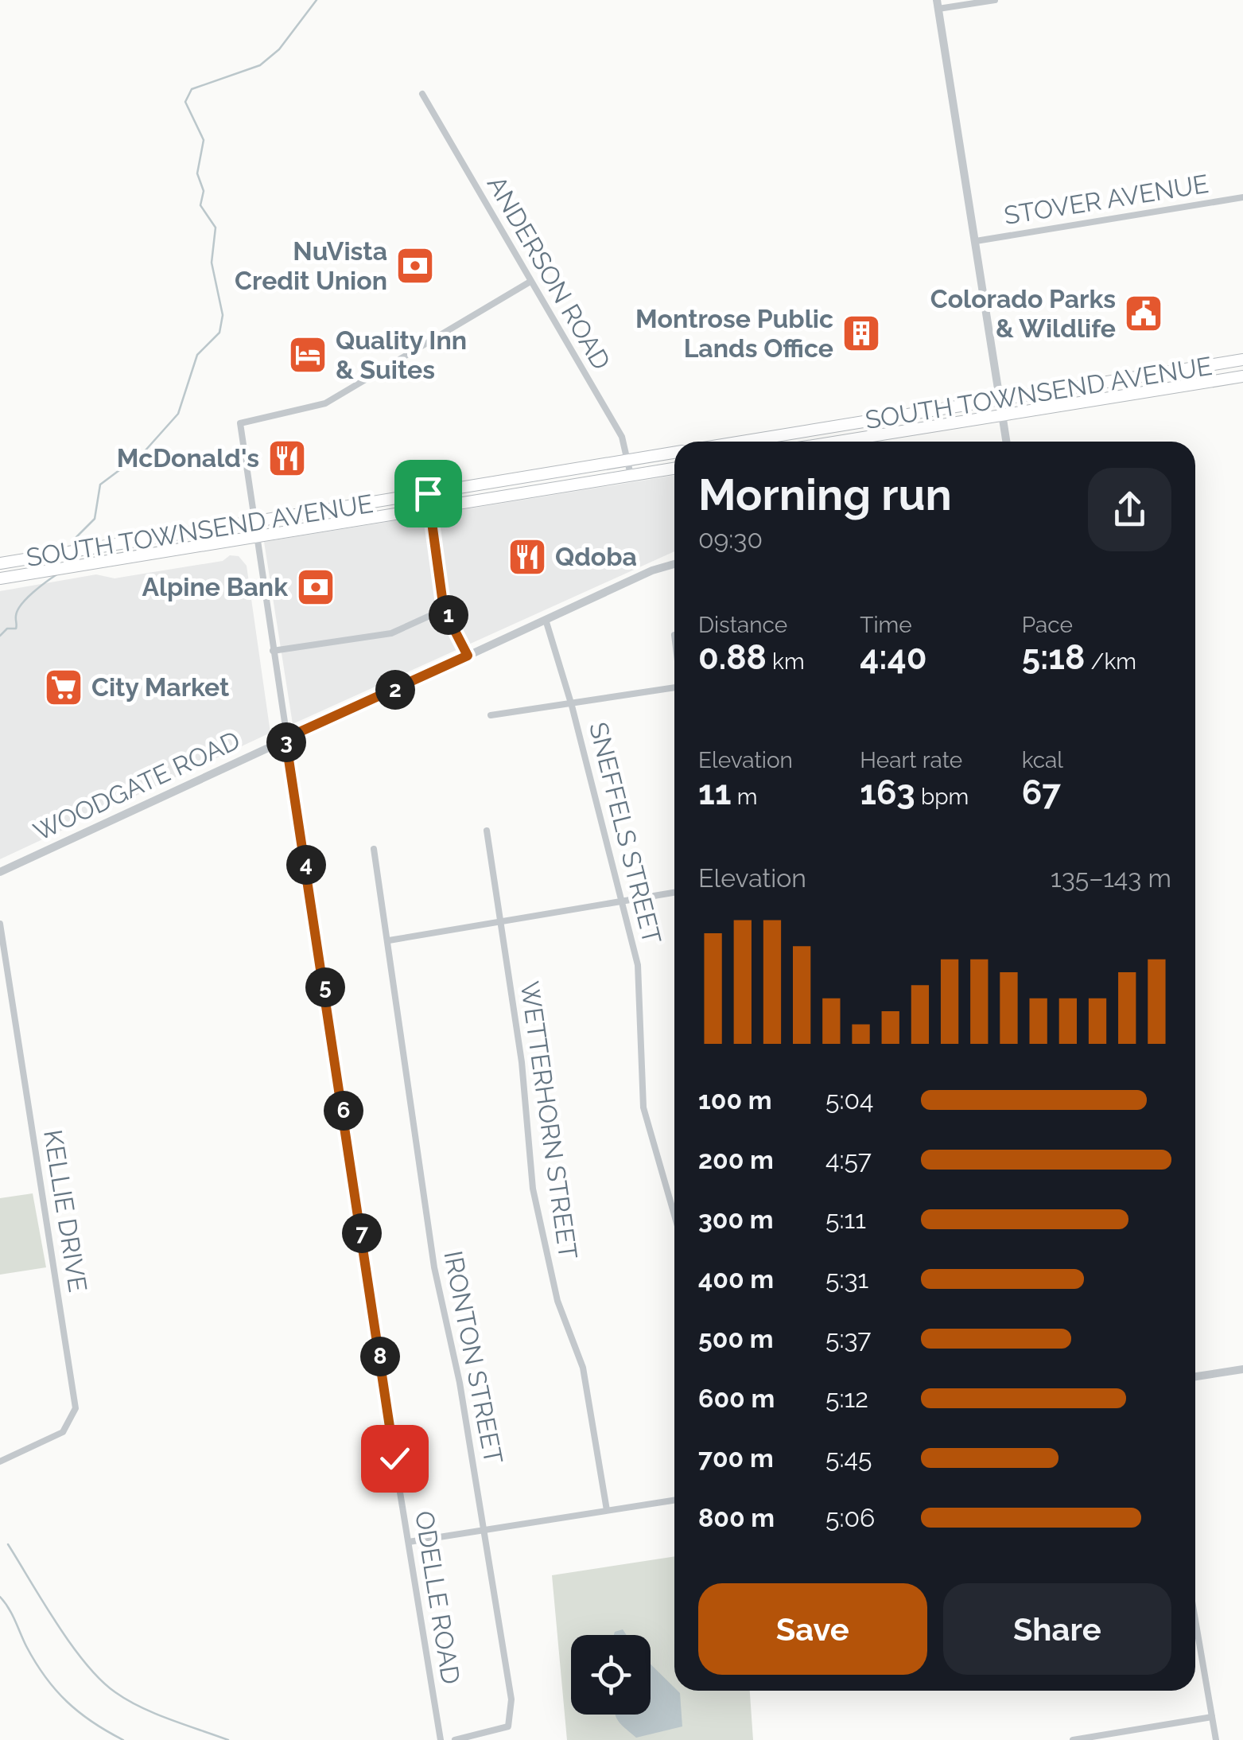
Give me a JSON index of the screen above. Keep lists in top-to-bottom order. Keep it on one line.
{"streets":{"highway":["SOUTH TOWNSEND AVENUE"],"street":["STOVER AVENUE","ANDERSON ROAD","WOODGATE ROAD","SNEFFELS STREET","WETTERHORN STREET","KELLIE DRIVE","IRONTON STREET","ODELLE ROAD"]},"crossings":[["ANDERSON ROAD","SOUTH TOWNSEND AVENUE"],["ANDERSON ROAD","ODELLE ROAD"],["SOUTH TOWNSEND AVENUE","ODELLE ROAD"],["WOODGATE ROAD","SNEFFELS STREET"],["WOODGATE ROAD","ODELLE ROAD"]],"places":{"bank":["NuVista Credit Union","Alpine Bank"],"public building":["Colorado Parks & Wildlife"],"building":["Montrose Public Lands Office"],"hotel":["Quality Inn & Suites"],"restaurant":["McDonald's","Qdoba"],"supermarket":["City Market"]},"page":{"heading":["Morning run","09:30"],"stats":[["Distance","0.88 km"],["Time","4:40"],["Pace","5:18 /km"],["Elevation","11 m"],["Heart rate","163 bpm"],["kcal","67"]],"pins":["1","2","3","4","5","6","7","8"],"chart":["Elevation","135–143 m"],"list":[{"name":"100 m","note":"5:04"},{"name":"200 m","note":"4:57"},{"name":"300 m","note":"5:11"},{"name":"400 m","note":"5:31"},{"name":"500 m","note":"5:37"},{"name":"600 m","note":"5:12"},{"name":"700 m","note":"5:45"},{"name":"800 m","note":"5:06"}],"buttons":["Save","Share"]}}
